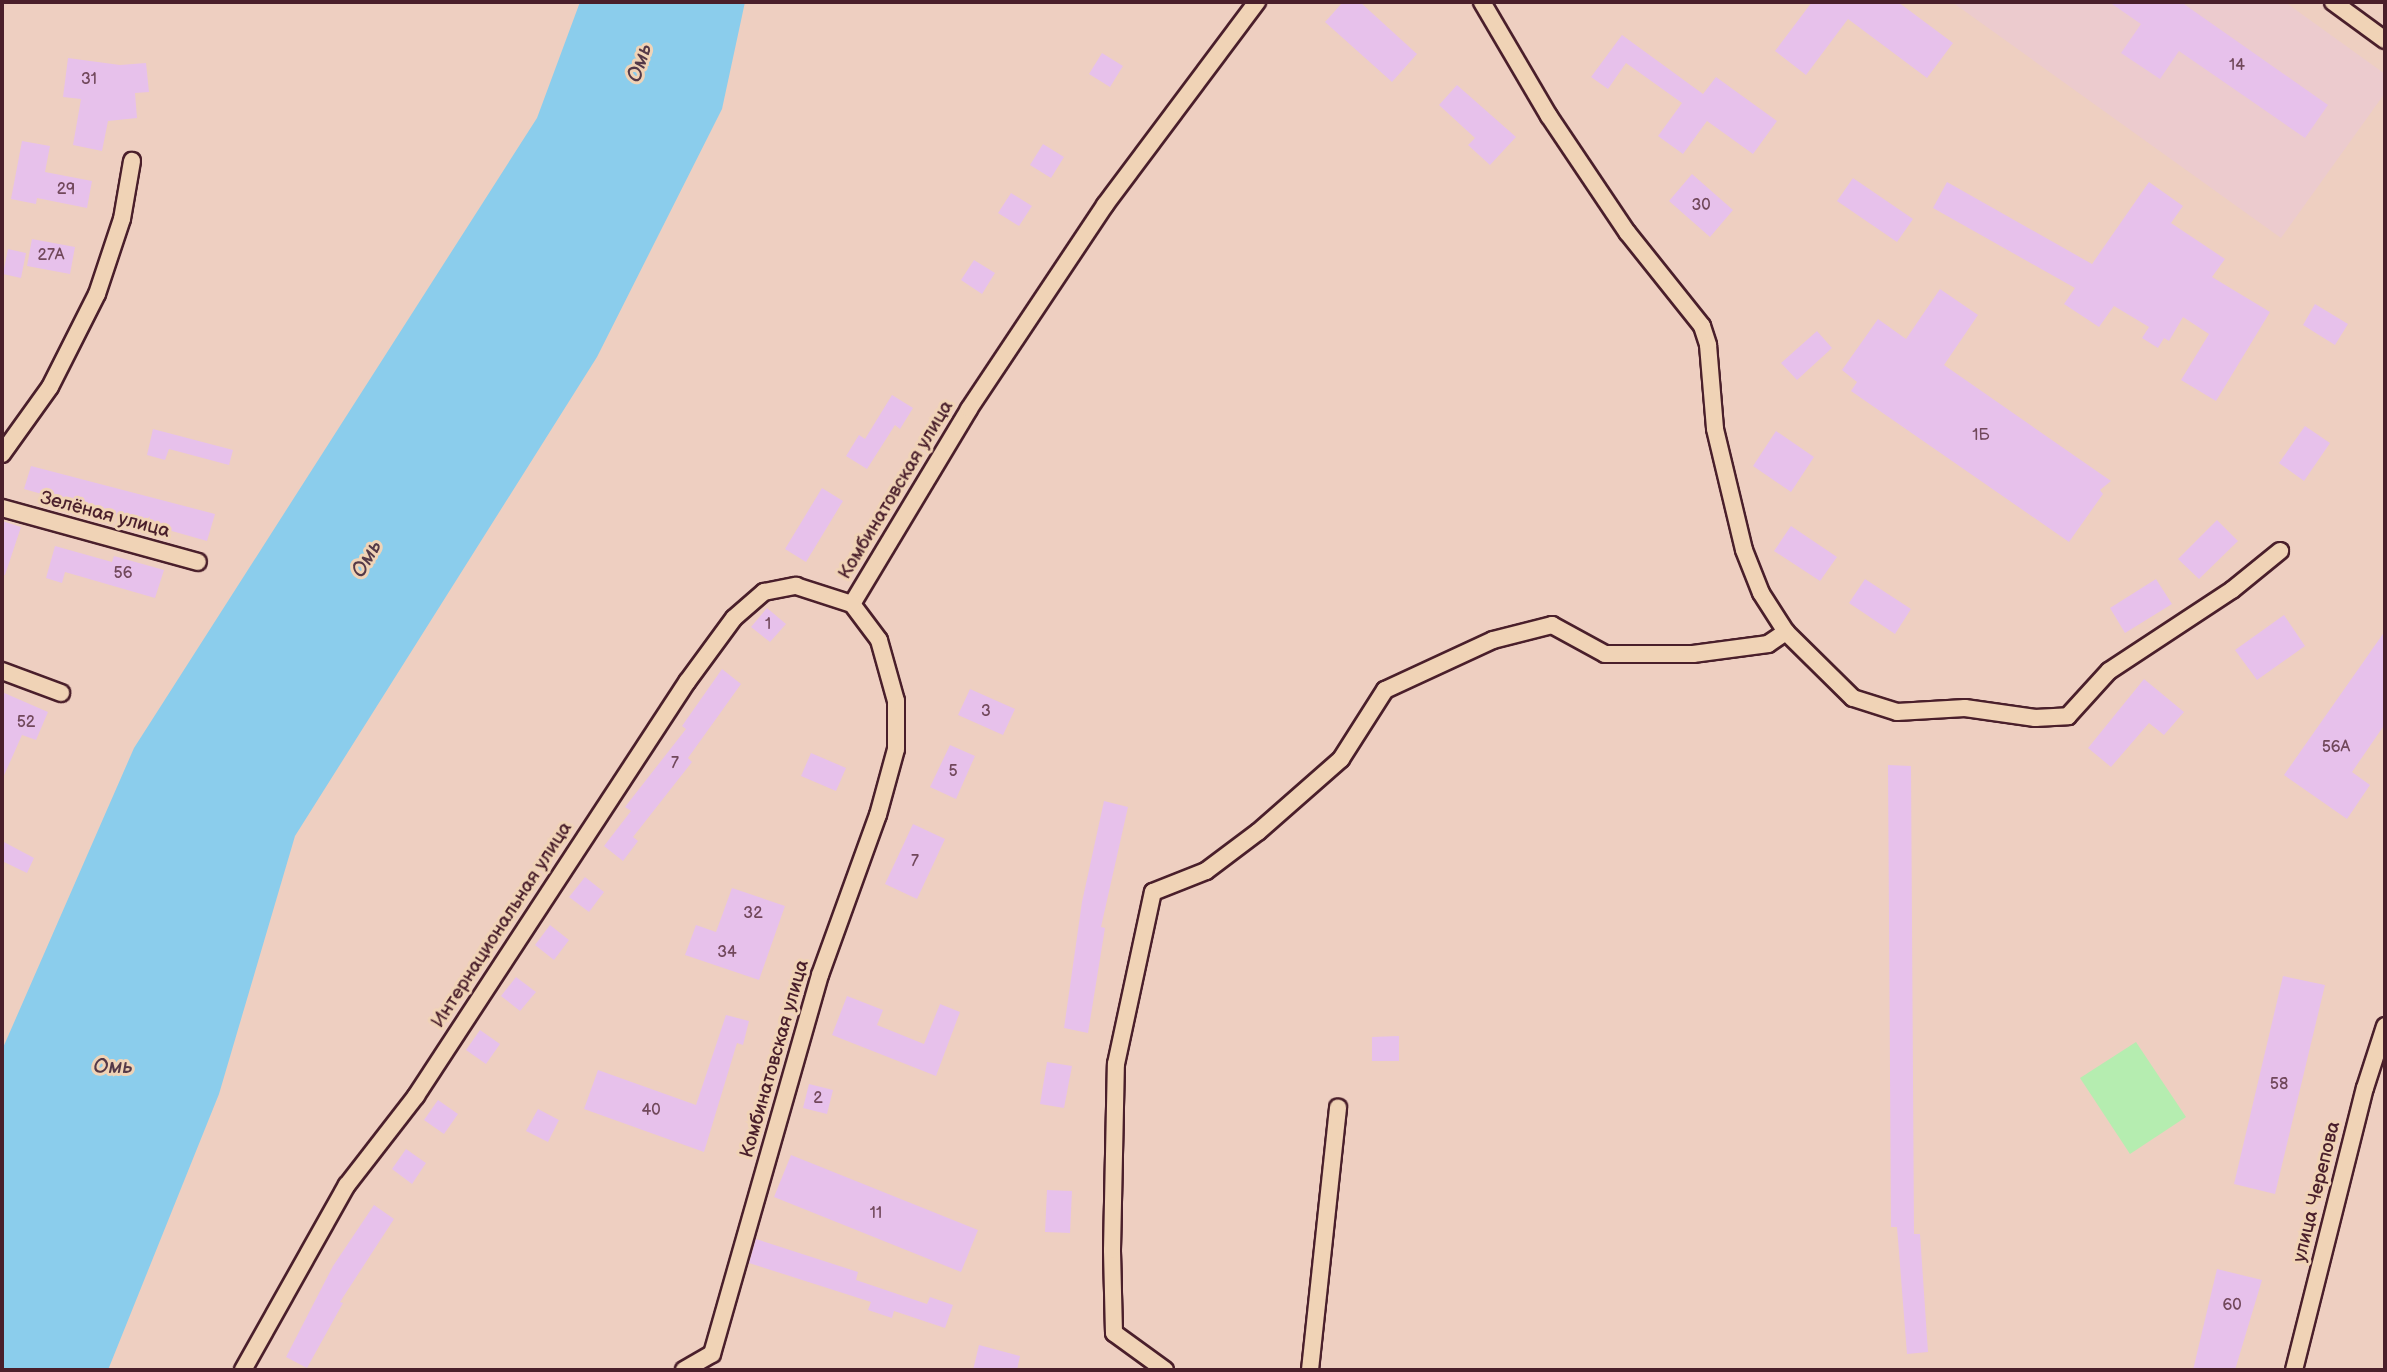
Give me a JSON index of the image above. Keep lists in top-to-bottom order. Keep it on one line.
{"streets":{"street":["Комбинатовская улица","Зелёная улица","Интернациональная улица","улица Черепова"]},"crossings":[["Комбинатовская улица","Интернациональная улица"]],"water":["Омь"],"house_numbers":["14","31","29","30","27А","1Б","56","1","3","52","56А","7","5","7","32","34","58","2","40","11","60"]}
